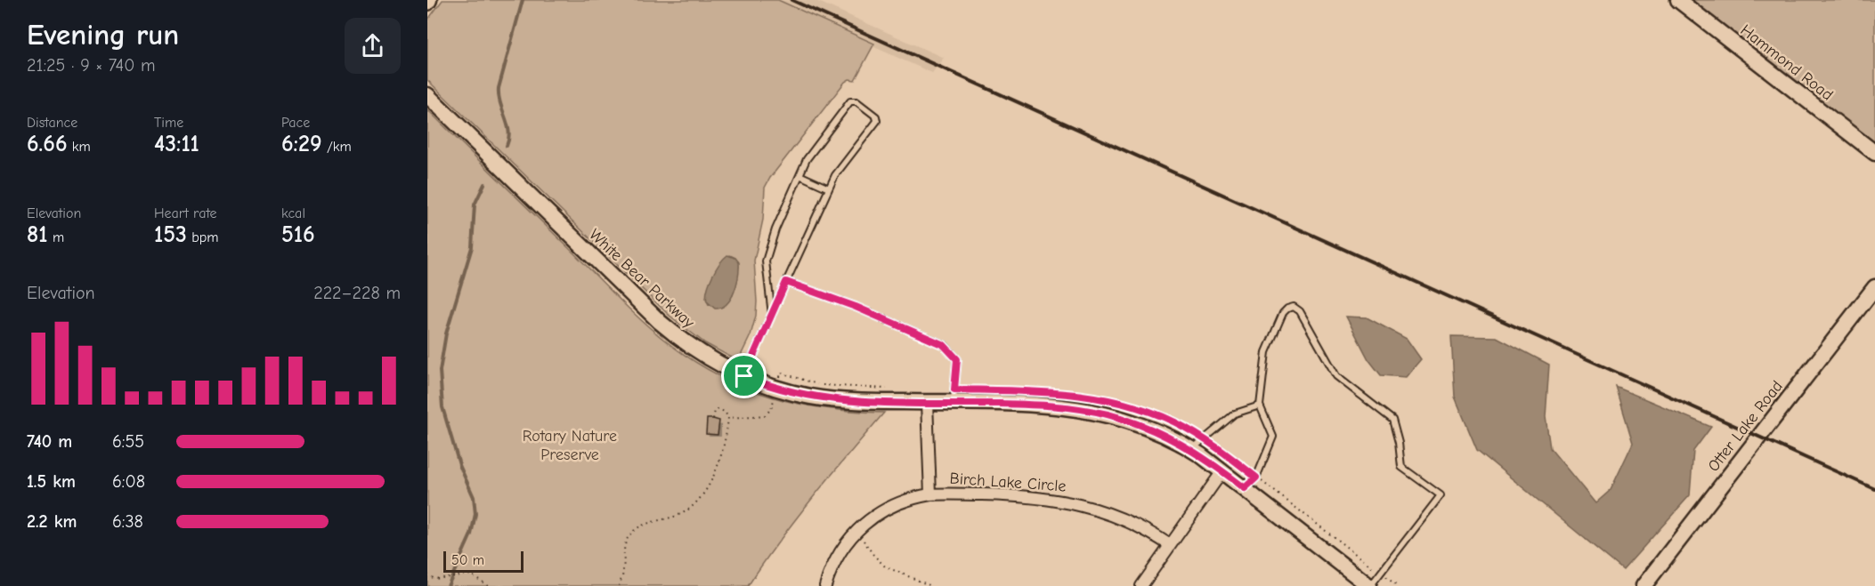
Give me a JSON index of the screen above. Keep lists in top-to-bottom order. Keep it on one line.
{"streets":{"street":["Hammond Road","White Bear Parkway","Otter Lake Road","Birch Lake Circle"]},"crossings":[["White Bear Parkway","Birch Lake Circle"]],"parks":["Rotary Nature Preserve"],"scale_bar":"50 m","page":{"heading":["Evening run","21:25 · 9 × 740 m"],"stats":[["Distance","6.66 km"],["Time","43:11"],["Pace","6:29 /km"],["Elevation","81 m"],["Heart rate","153 bpm"],["kcal","516"]],"chart":["Elevation","222–228 m"],"list":[{"name":"740 m","note":"6:55"},{"name":"1.5 km","note":"6:08"},{"name":"2.2 km","note":"6:38"}],"scale":"50 m"}}
